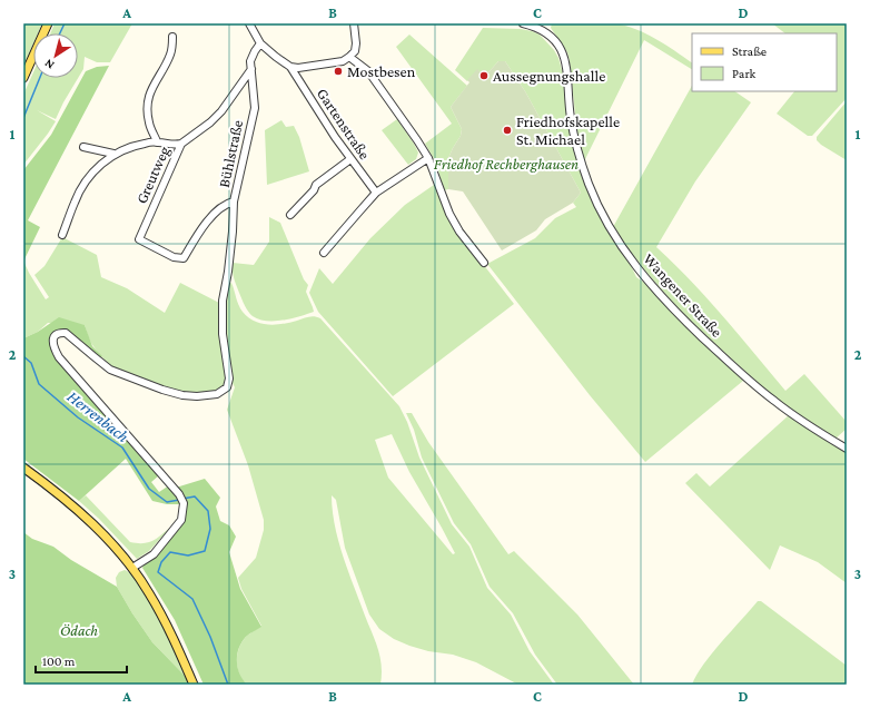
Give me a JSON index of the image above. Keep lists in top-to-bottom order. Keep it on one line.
{"streets":{"street":["Gartenstraße","Bühlstraße","Greutweg","Wangener Straße"]},"crossings":[["Bühlstraße","Greutweg"]],"water":["Herrenbach"],"parks":["Friedhof Rechberghausen","Ödach"],"places":["Mostbesen","Aussegnungshalle","Friedhofskapelle St. Michael"],"legend":["Straße","Park"],"scale_bar":"100 m","north":"bottom left","grid":{"columns":["A","B","C","D"],"rows":["1","2","3"]}}
